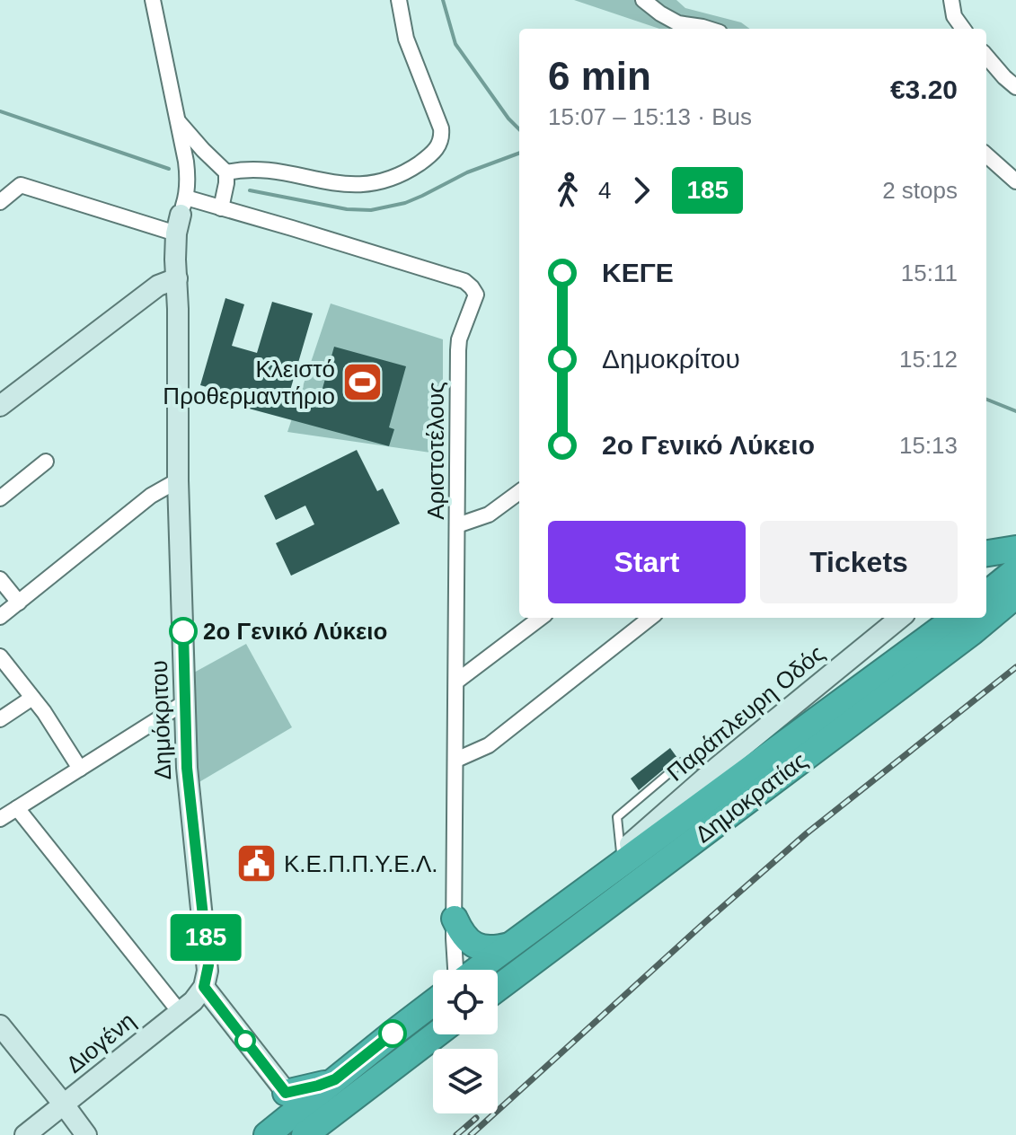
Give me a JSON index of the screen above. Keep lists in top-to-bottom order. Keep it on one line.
{"streets":{"highway":["Δημοκρατίας"],"street":["Αριστοτέλους","Παράπλευρη Οδός","Δημόκριτου","Διογένη"]},"crossings":[["Αριστοτέλους","Δημόκριτου"],["Δημόκριτου","Διογένη"]],"places":{"sports":["Κλειστό Προθερμαντήριο"],"other":["2ο Γενικό Λύκειο"],"public building":["Κ.Ε.Π.Π.Υ.Ε.Λ."]},"lines":["bus line 185"],"page":{"on_map":"185","heading":["6 min","15:07 – 15:13 · Bus","€3.20"],"legs":["4","185","2 stops"],"list":[{"name":"ΚΕΓΕ","value":"15:11"},{"name":"Δημοκρίτου","value":"15:12"},{"name":"2ο Γενικό Λύκειο","value":"15:13"}],"buttons":["Start","Tickets"]}}
